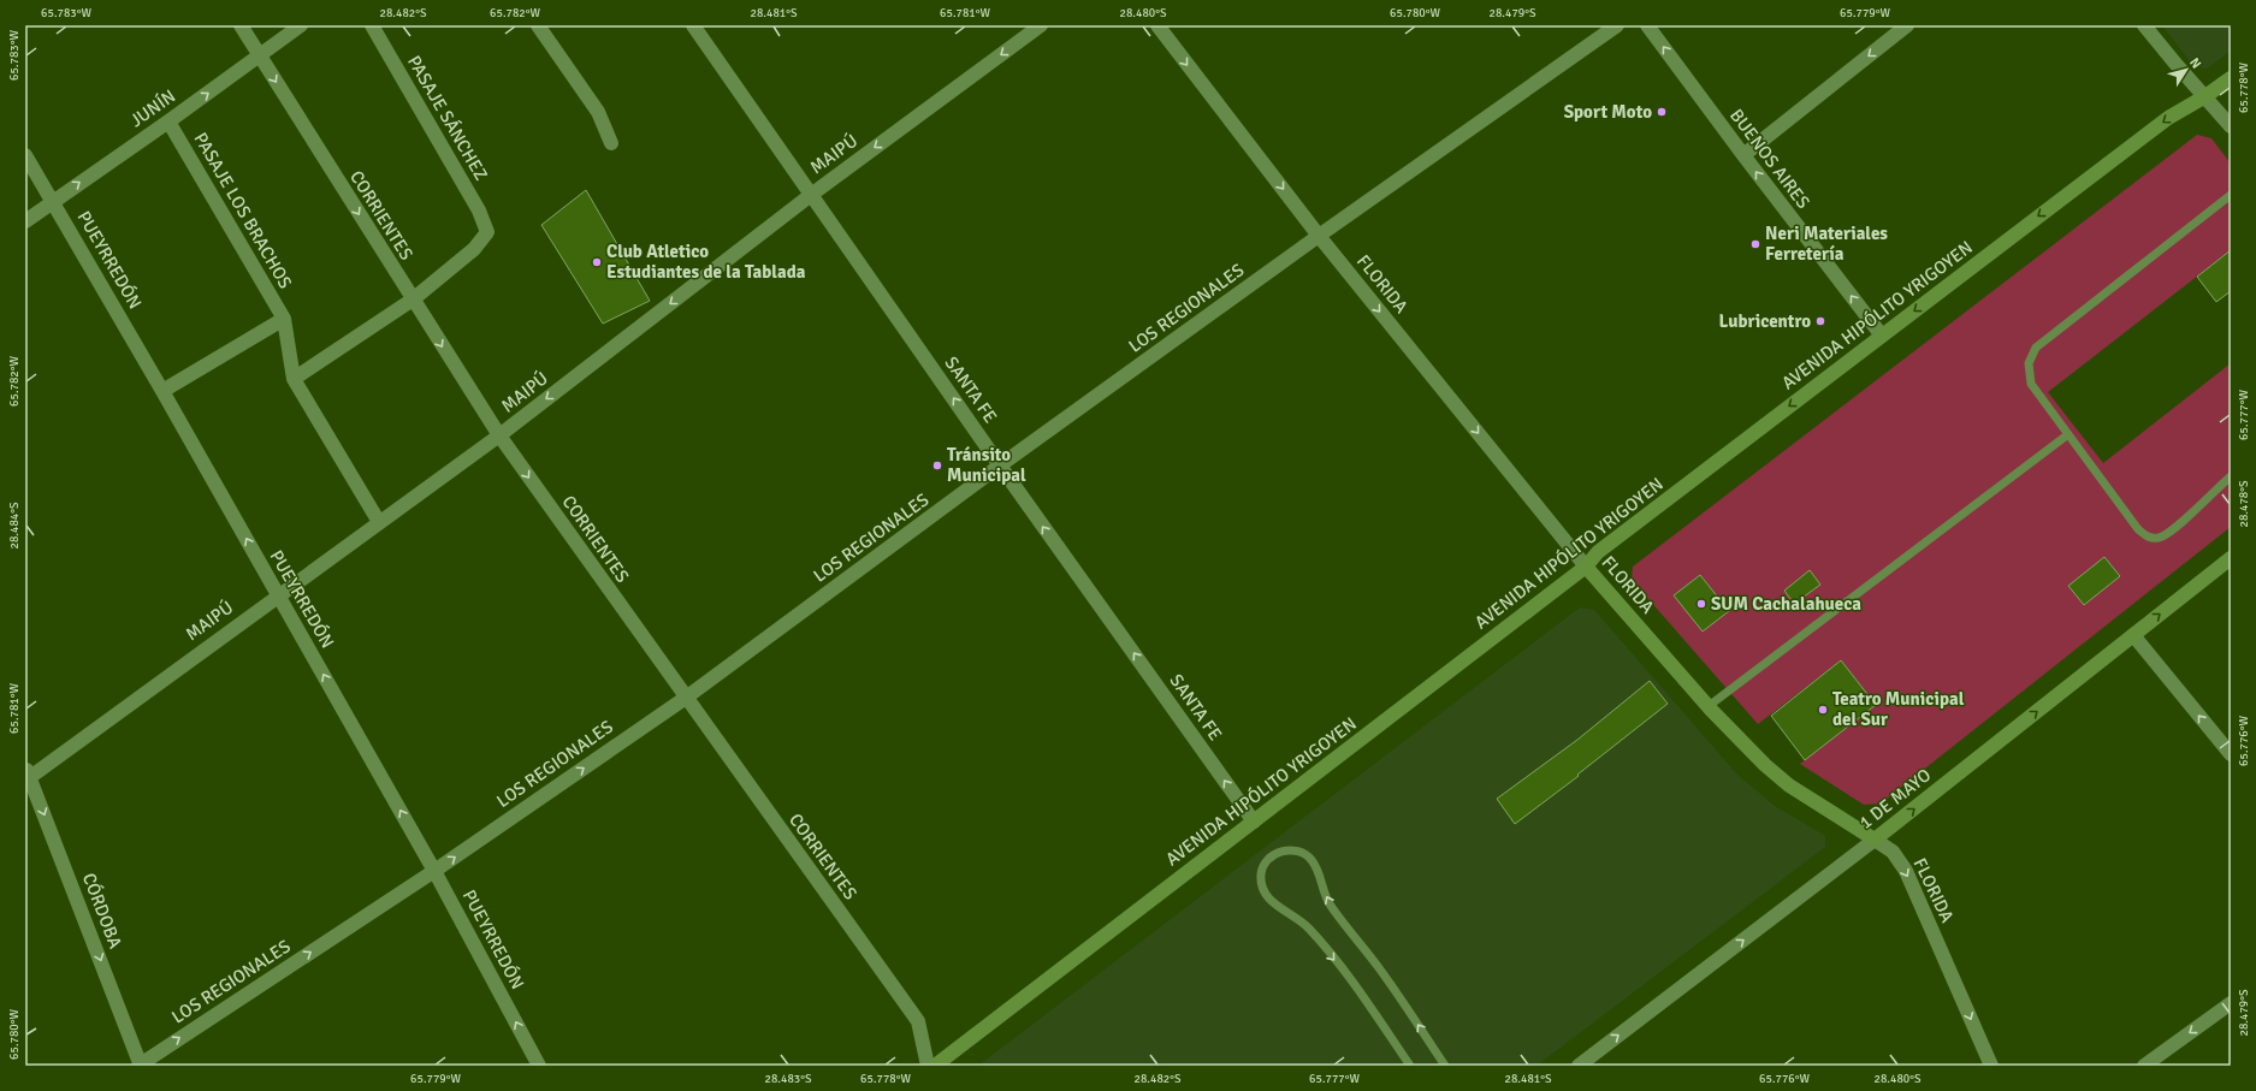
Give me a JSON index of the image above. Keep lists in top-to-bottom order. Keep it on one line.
{"streets":{"main road":["FLORIDA","AVENIDA HIPÓLITO YRIGOYEN","1 DE MAYO"],"street":["JUNÍN","PASAJE SÁNCHEZ","MAIPÚ","BUENOS AIRES","PASAJE LOS BRACHOS","CORRIENTES","PUEYRREDÓN","LOS REGIONALES","SANTA FE","CÓRDOBA"]},"crossings":[["JUNÍN","PASAJE LOS BRACHOS"],["JUNÍN","CORRIENTES"],["JUNÍN","PUEYRREDÓN"],["PASAJE SÁNCHEZ","CORRIENTES"],["MAIPÚ","PASAJE LOS BRACHOS"],["MAIPÚ","CORRIENTES"],["MAIPÚ","PUEYRREDÓN"],["MAIPÚ","SANTA FE"],["MAIPÚ","CÓRDOBA"],["BUENOS AIRES","AVENIDA HIPÓLITO YRIGOYEN"],["CORRIENTES","LOS REGIONALES"],["PUEYRREDÓN","LOS REGIONALES"],["FLORIDA","LOS REGIONALES"],["FLORIDA","AVENIDA HIPÓLITO YRIGOYEN"],["FLORIDA","1 DE MAYO"],["LOS REGIONALES","SANTA FE"],["LOS REGIONALES","CÓRDOBA"],["AVENIDA HIPÓLITO YRIGOYEN","SANTA FE"]],"one_way":["JUNÍN","MAIPÚ","BUENOS AIRES","CORRIENTES","PUEYRREDÓN","FLORIDA","LOS REGIONALES","AVENIDA HIPÓLITO YRIGOYEN","SANTA FE","1 DE MAYO","CÓRDOBA"],"places":["Sport Moto","Neri Materiales Ferretería","Club Atletico Estudiantes de la Tablada","Lubricentro","Tránsito Municipal","SUM Cachalahueca","Teatro Municipal del Sur"],"north":"top right","coordinates":["65.783°W","28.482°S","65.782°W","28.481°S","65.781°W","28.480°S","65.780°W","28.479°S","65.779°W","65.778°W","65.777°W","28.478°S","28.484°S","65.776°W","28.483°S"]}
